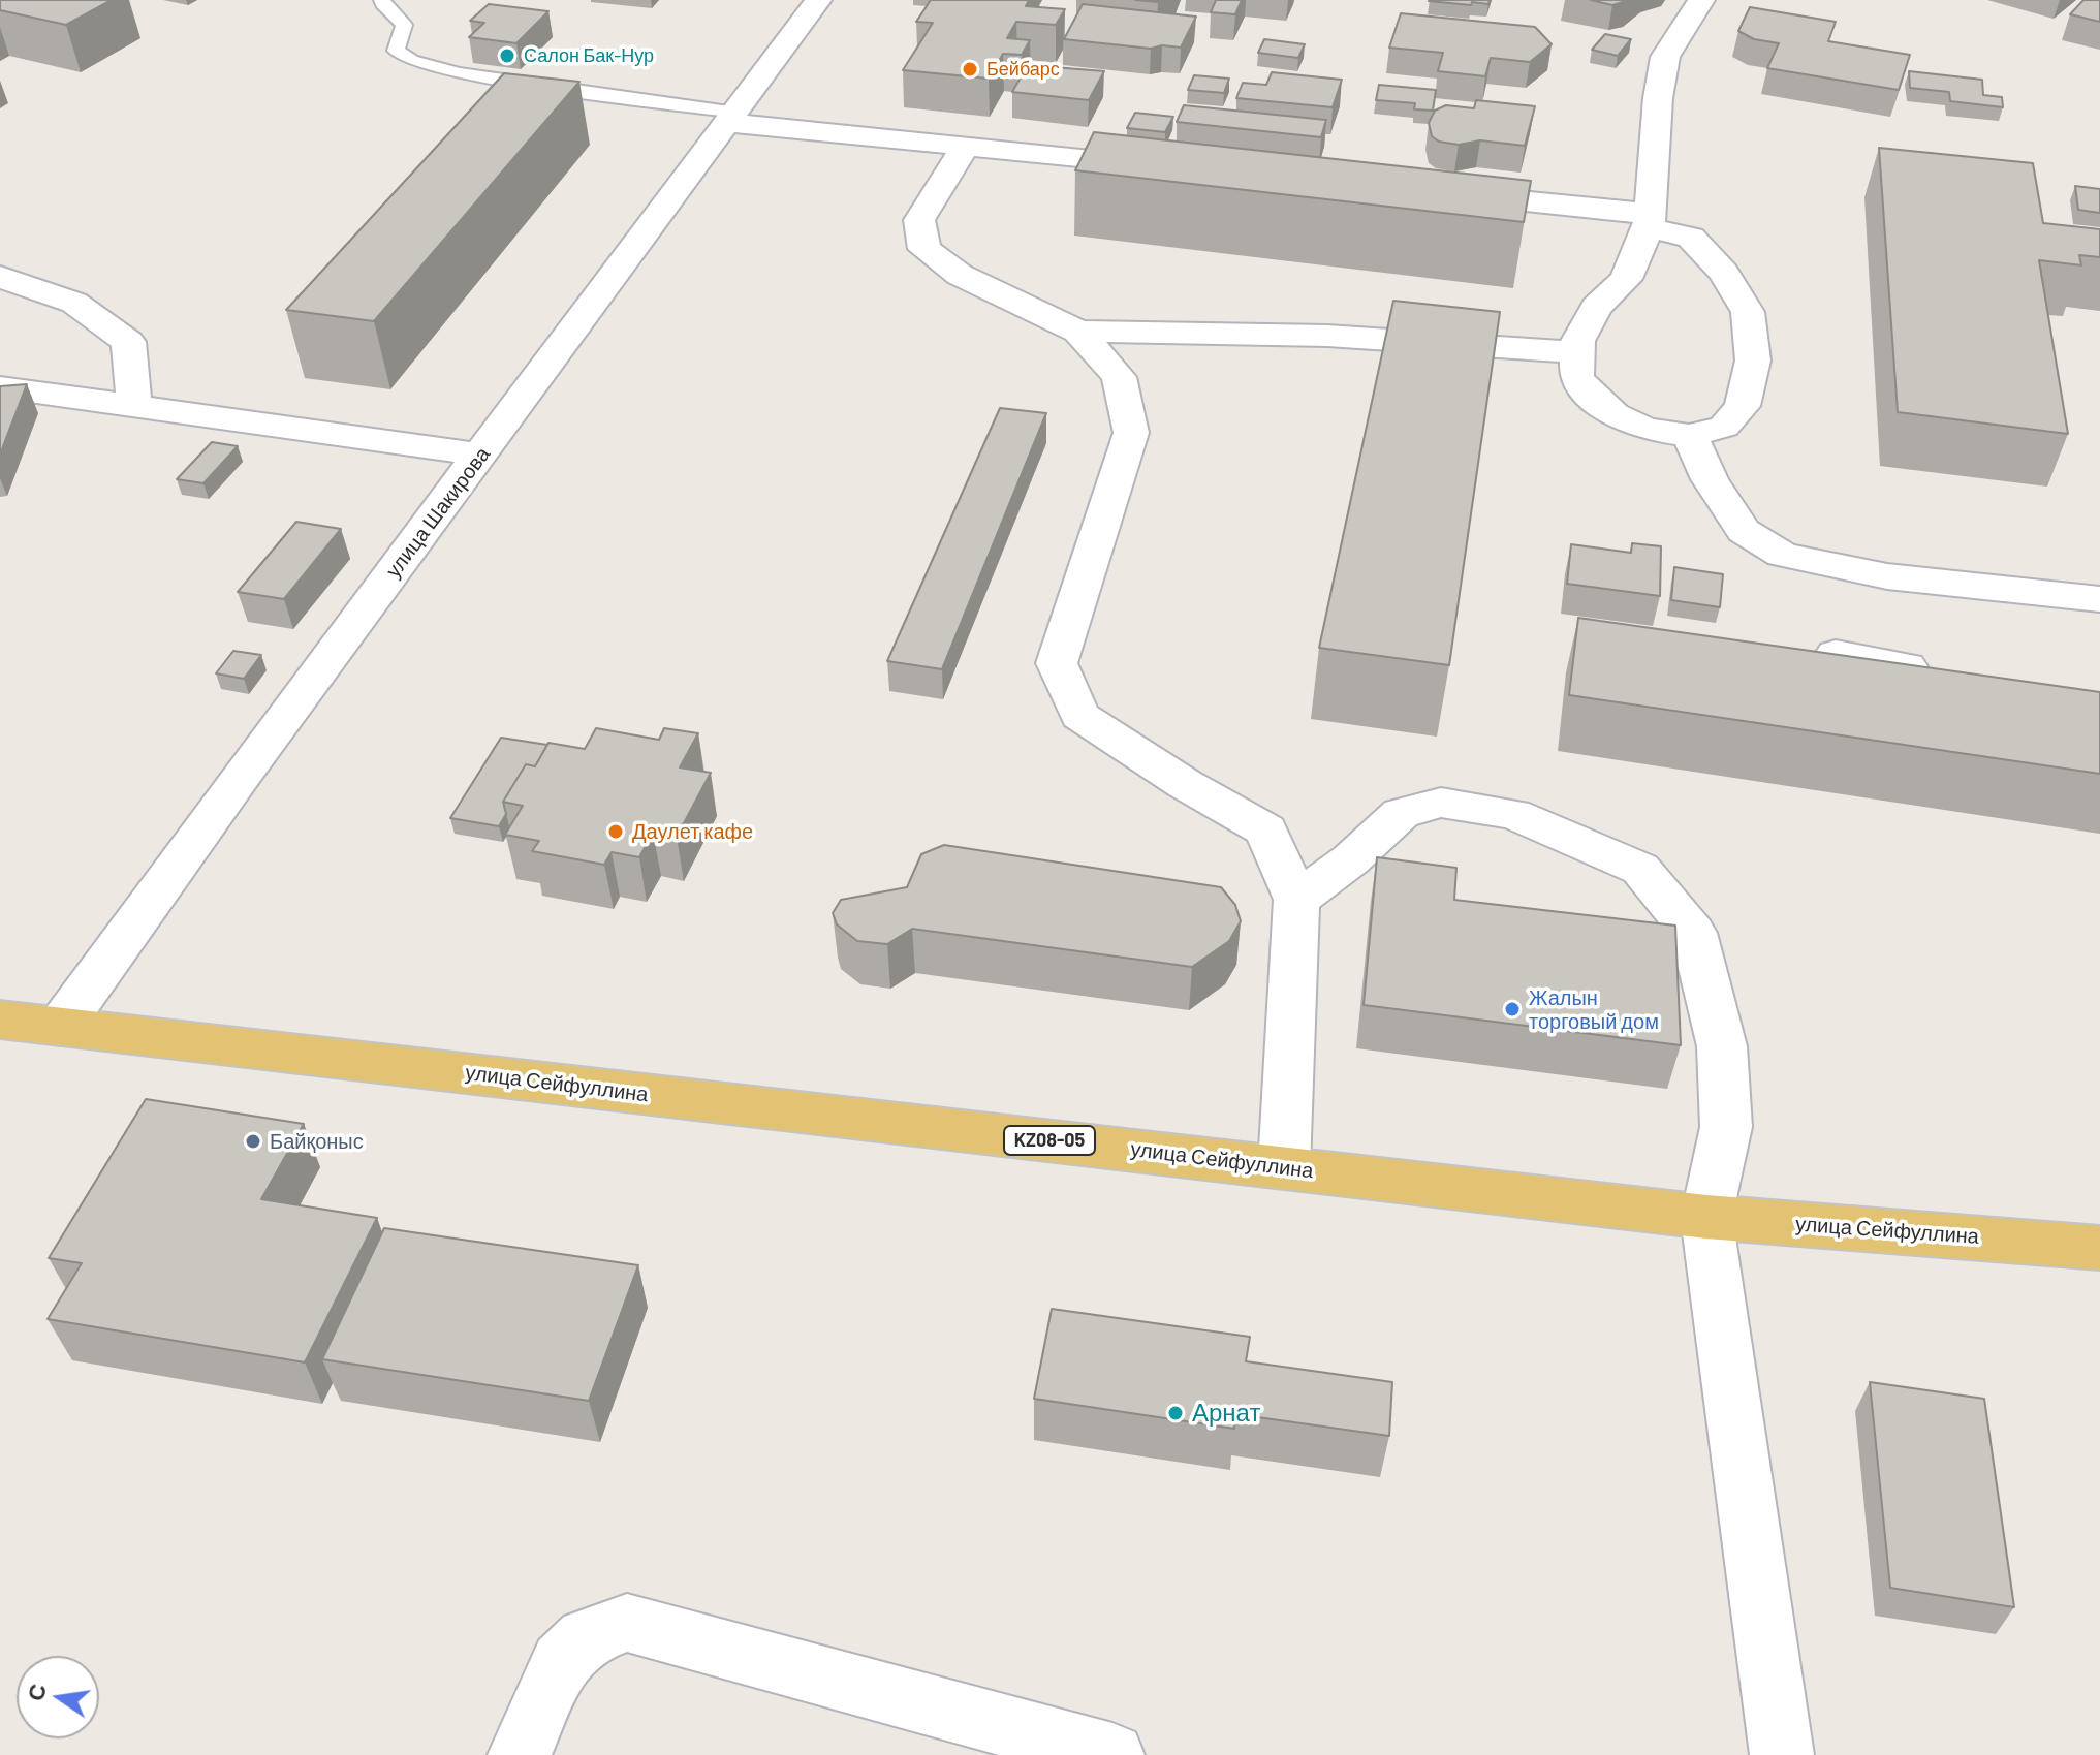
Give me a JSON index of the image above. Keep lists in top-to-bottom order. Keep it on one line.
{"streets":{"main road":["улица Сейфуллина","KZ08-05"],"street":["улица Шакирова"]},"crossings":[["улица Шакирова","улица Сейфуллина"]],"places":["Салон Бак-Нур","Бейбарс","Даулет кафе","Жалын торговый дом","Байқоныс","Арнат"],"north":"left"}
